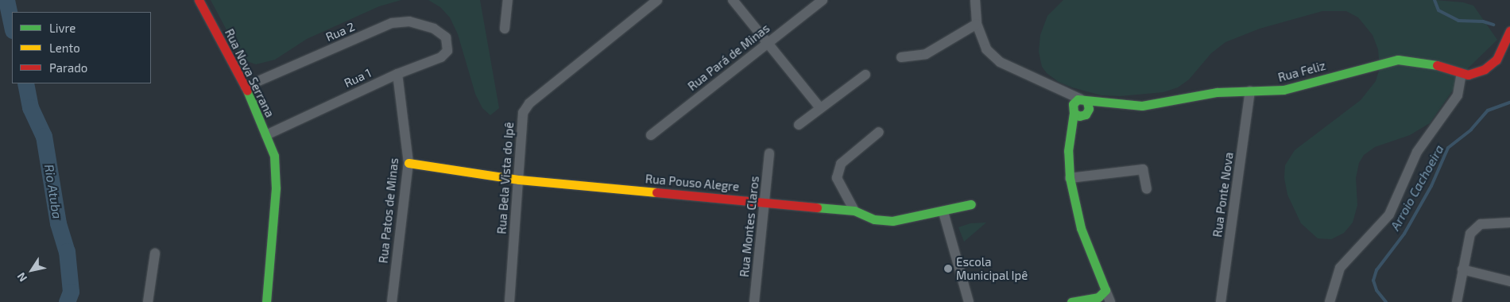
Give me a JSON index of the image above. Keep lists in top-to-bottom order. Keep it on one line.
{"streets":{"street":["Rua 2","Rua Pará de Minas","Rua Feliz","Rua Nova Serrana","Rua 1","Rua Bela Vista do Ipê","Rua Pouso Alegre","Rua Ponte Nova","Rua Patos de Minas","Rua Montes Claros"]},"crossings":[["Rua 2","Rua Nova Serrana"],["Rua 2","Rua 1"],["Rua Feliz","Rua Ponte Nova"],["Rua Nova Serrana","Rua 1"],["Rua 1","Rua Patos de Minas"],["Rua Bela Vista do Ipê","Rua Pouso Alegre"],["Rua Pouso Alegre","Rua Patos de Minas"],["Rua Pouso Alegre","Rua Montes Claros"]],"water":["Arroio Cachoeira","Rio Atuba"],"places":["Escola Municipal Ipê"],"legend":["Livre","Lento","Parado"],"north":"bottom left"}
